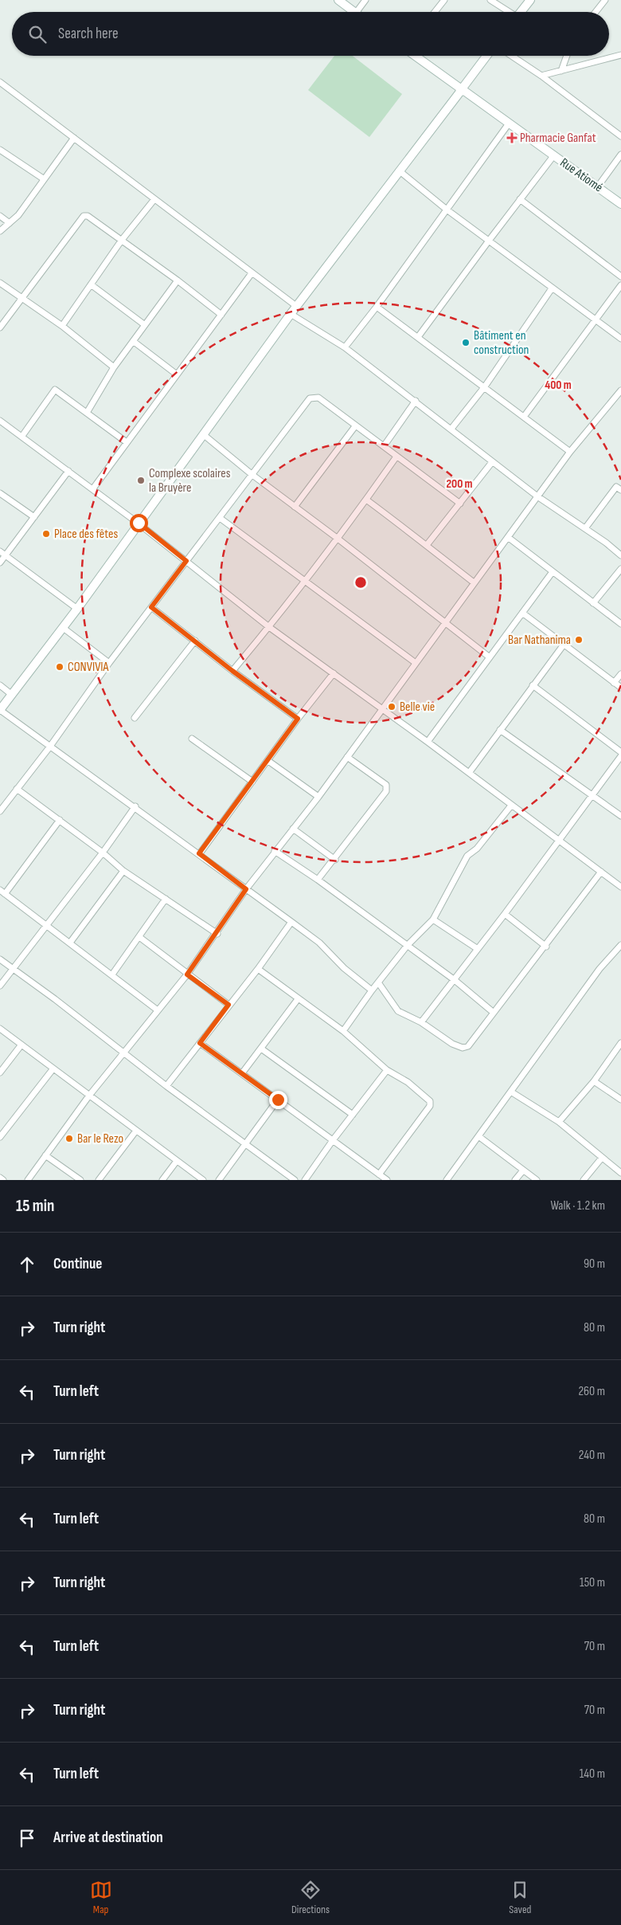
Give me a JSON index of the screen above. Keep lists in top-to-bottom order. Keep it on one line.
{"streets":{"street":["Rue Atiomé"]},"places":{"health":["Pharmacie Ganfat"],"other":["Bâtiment en construction","Complexe scolaires la Bruyère","Place des fêtes","Bar Nathanima","CONVIVIA","Belle vie","Bar le Rezo"]},"page":{"search":"Search here","heading":["15 min","Walk · 1.2 km"],"list":[["Continue","90 m"],["Turn right","80 m"],["Turn left","260 m"],["Turn right","240 m"],["Turn left","80 m"],["Turn right","150 m"],["Turn left","70 m"],["Turn right","70 m"],["Turn left","140 m"],"Arrive at destination"],"nav":["Map","Directions","Saved"]},"rings":["400 m","200 m"]}
